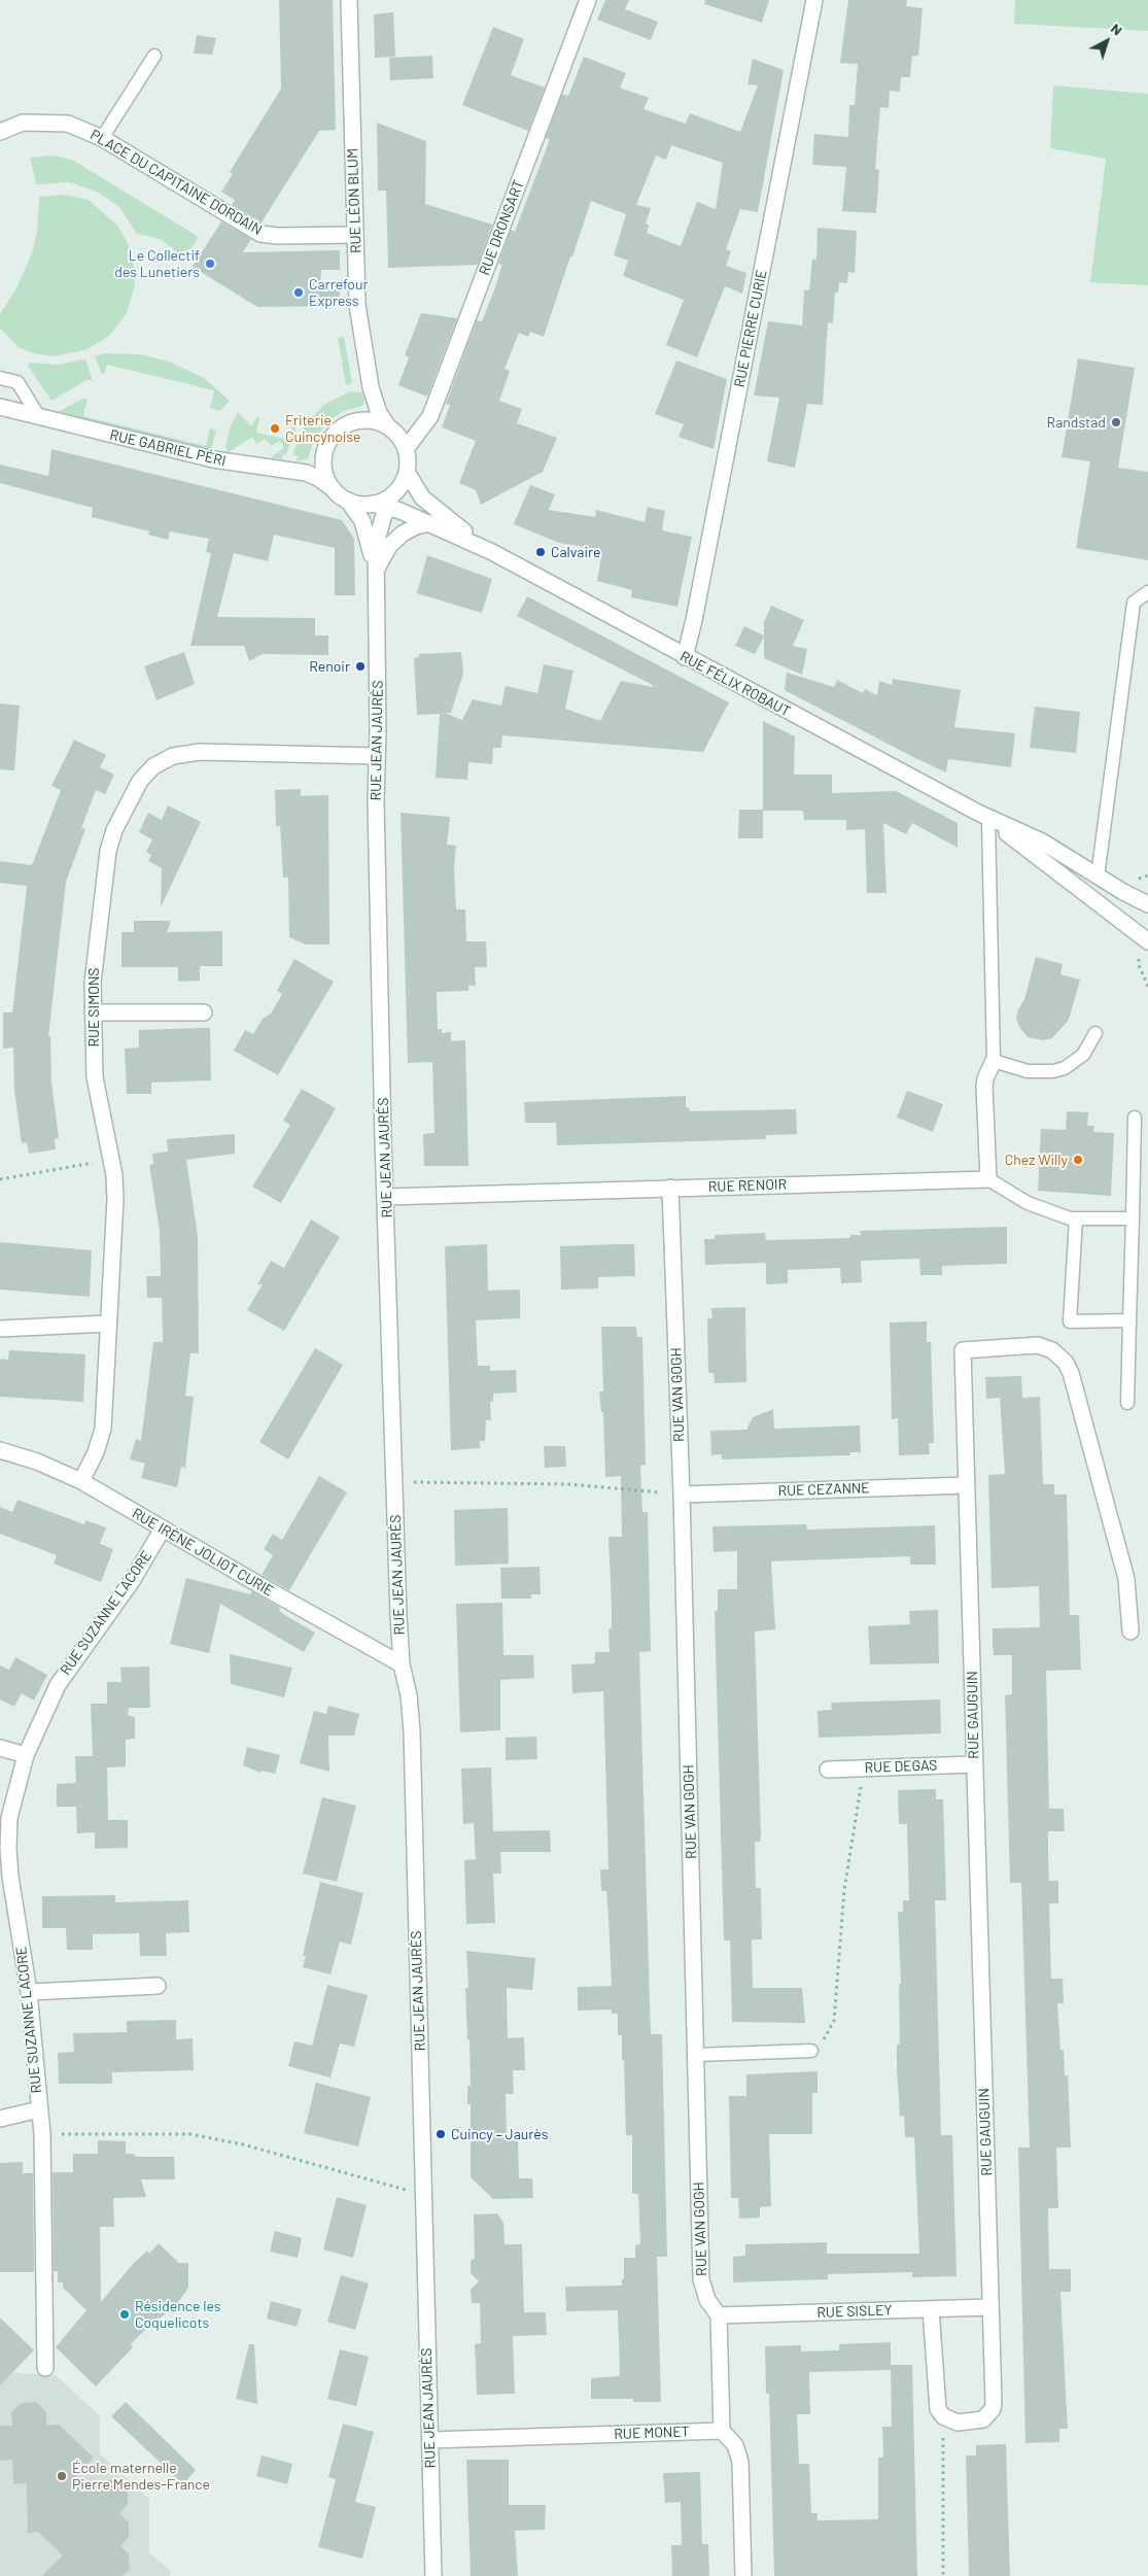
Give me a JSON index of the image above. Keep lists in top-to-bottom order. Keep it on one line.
{"streets":{"street":["PLACE DU CAPITAINE DORDAIN","RUE LÉON BLUM","RUE DRONSART","RUE PIERRE CURIE","RUE GABRIEL PÉRI","RUE FÉLIX ROBAUT","RUE JEAN JAURÈS","RUE SIMONS","RUE RENOIR","RUE VAN GOGH","RUE CEZANNE","RUE IRÈNE JOLIOT CURIE","RUE SUZANNE LACORE","RUE GAUGUIN","RUE DEGAS","RUE SISLEY","RUE MONET"]},"crossings":[["PLACE DU CAPITAINE DORDAIN","RUE LÉON BLUM"],["RUE LÉON BLUM","RUE DRONSART"],["RUE LÉON BLUM","RUE GABRIEL PÉRI"],["RUE LÉON BLUM","RUE FÉLIX ROBAUT"],["RUE LÉON BLUM","RUE JEAN JAURÈS"],["RUE DRONSART","RUE GABRIEL PÉRI"],["RUE DRONSART","RUE FÉLIX ROBAUT"],["RUE DRONSART","RUE JEAN JAURÈS"],["RUE PIERRE CURIE","RUE FÉLIX ROBAUT"],["RUE GABRIEL PÉRI","RUE FÉLIX ROBAUT"],["RUE GABRIEL PÉRI","RUE JEAN JAURÈS"],["RUE FÉLIX ROBAUT","RUE JEAN JAURÈS"],["RUE JEAN JAURÈS","RUE SIMONS"],["RUE JEAN JAURÈS","RUE RENOIR"],["RUE JEAN JAURÈS","RUE IRÈNE JOLIOT CURIE"],["RUE JEAN JAURÈS","RUE MONET"],["RUE SIMONS","RUE IRÈNE JOLIOT CURIE"],["RUE RENOIR","RUE VAN GOGH"],["RUE VAN GOGH","RUE CEZANNE"],["RUE VAN GOGH","RUE SISLEY"],["RUE VAN GOGH","RUE MONET"],["RUE CEZANNE","RUE GAUGUIN"],["RUE IRÈNE JOLIOT CURIE","RUE SUZANNE LACORE"],["RUE GAUGUIN","RUE DEGAS"],["RUE GAUGUIN","RUE SISLEY"]],"places":["Le Collectif des Lunetiers","Carrefour Express","Randstad","Friterie Cuincynoise","Calvaire","Renoir","Chez Willy","Cuincy – Jaurès","Résidence les Coquelicots","École maternelle Pierre Mendes-France"],"north":"top right"}
